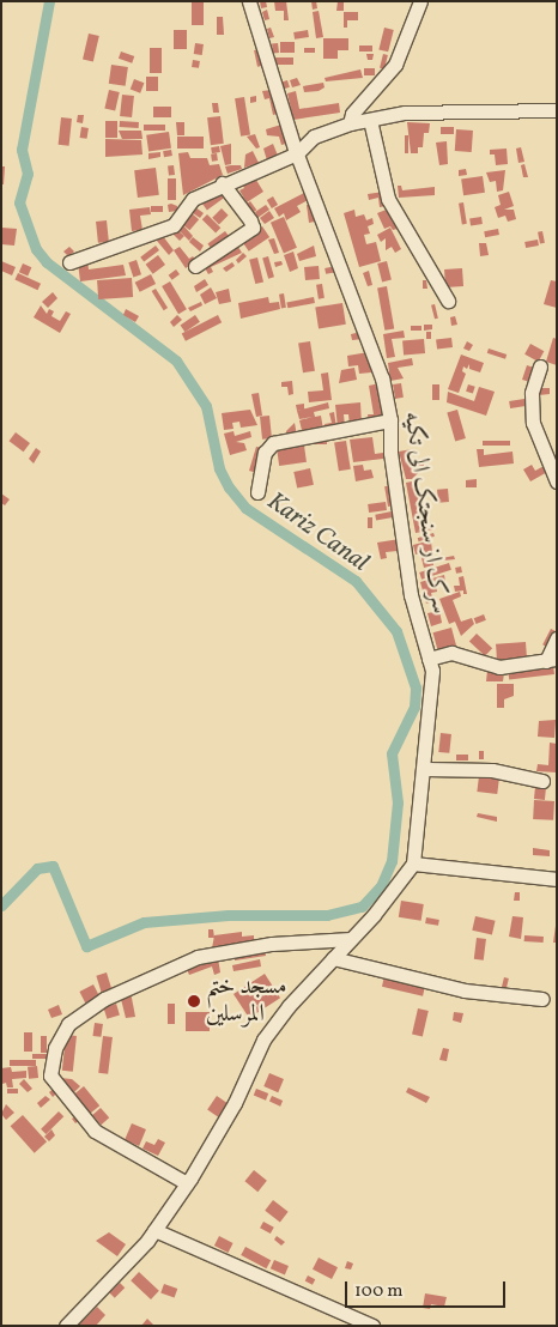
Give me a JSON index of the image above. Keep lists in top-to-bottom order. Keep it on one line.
{"streets":{"street":["سرک از سنجتک الی تکیه"]},"water":["Kariz Canal"],"places":["مسجد ختم المرسلین"],"scale_bar":"100 m"}
